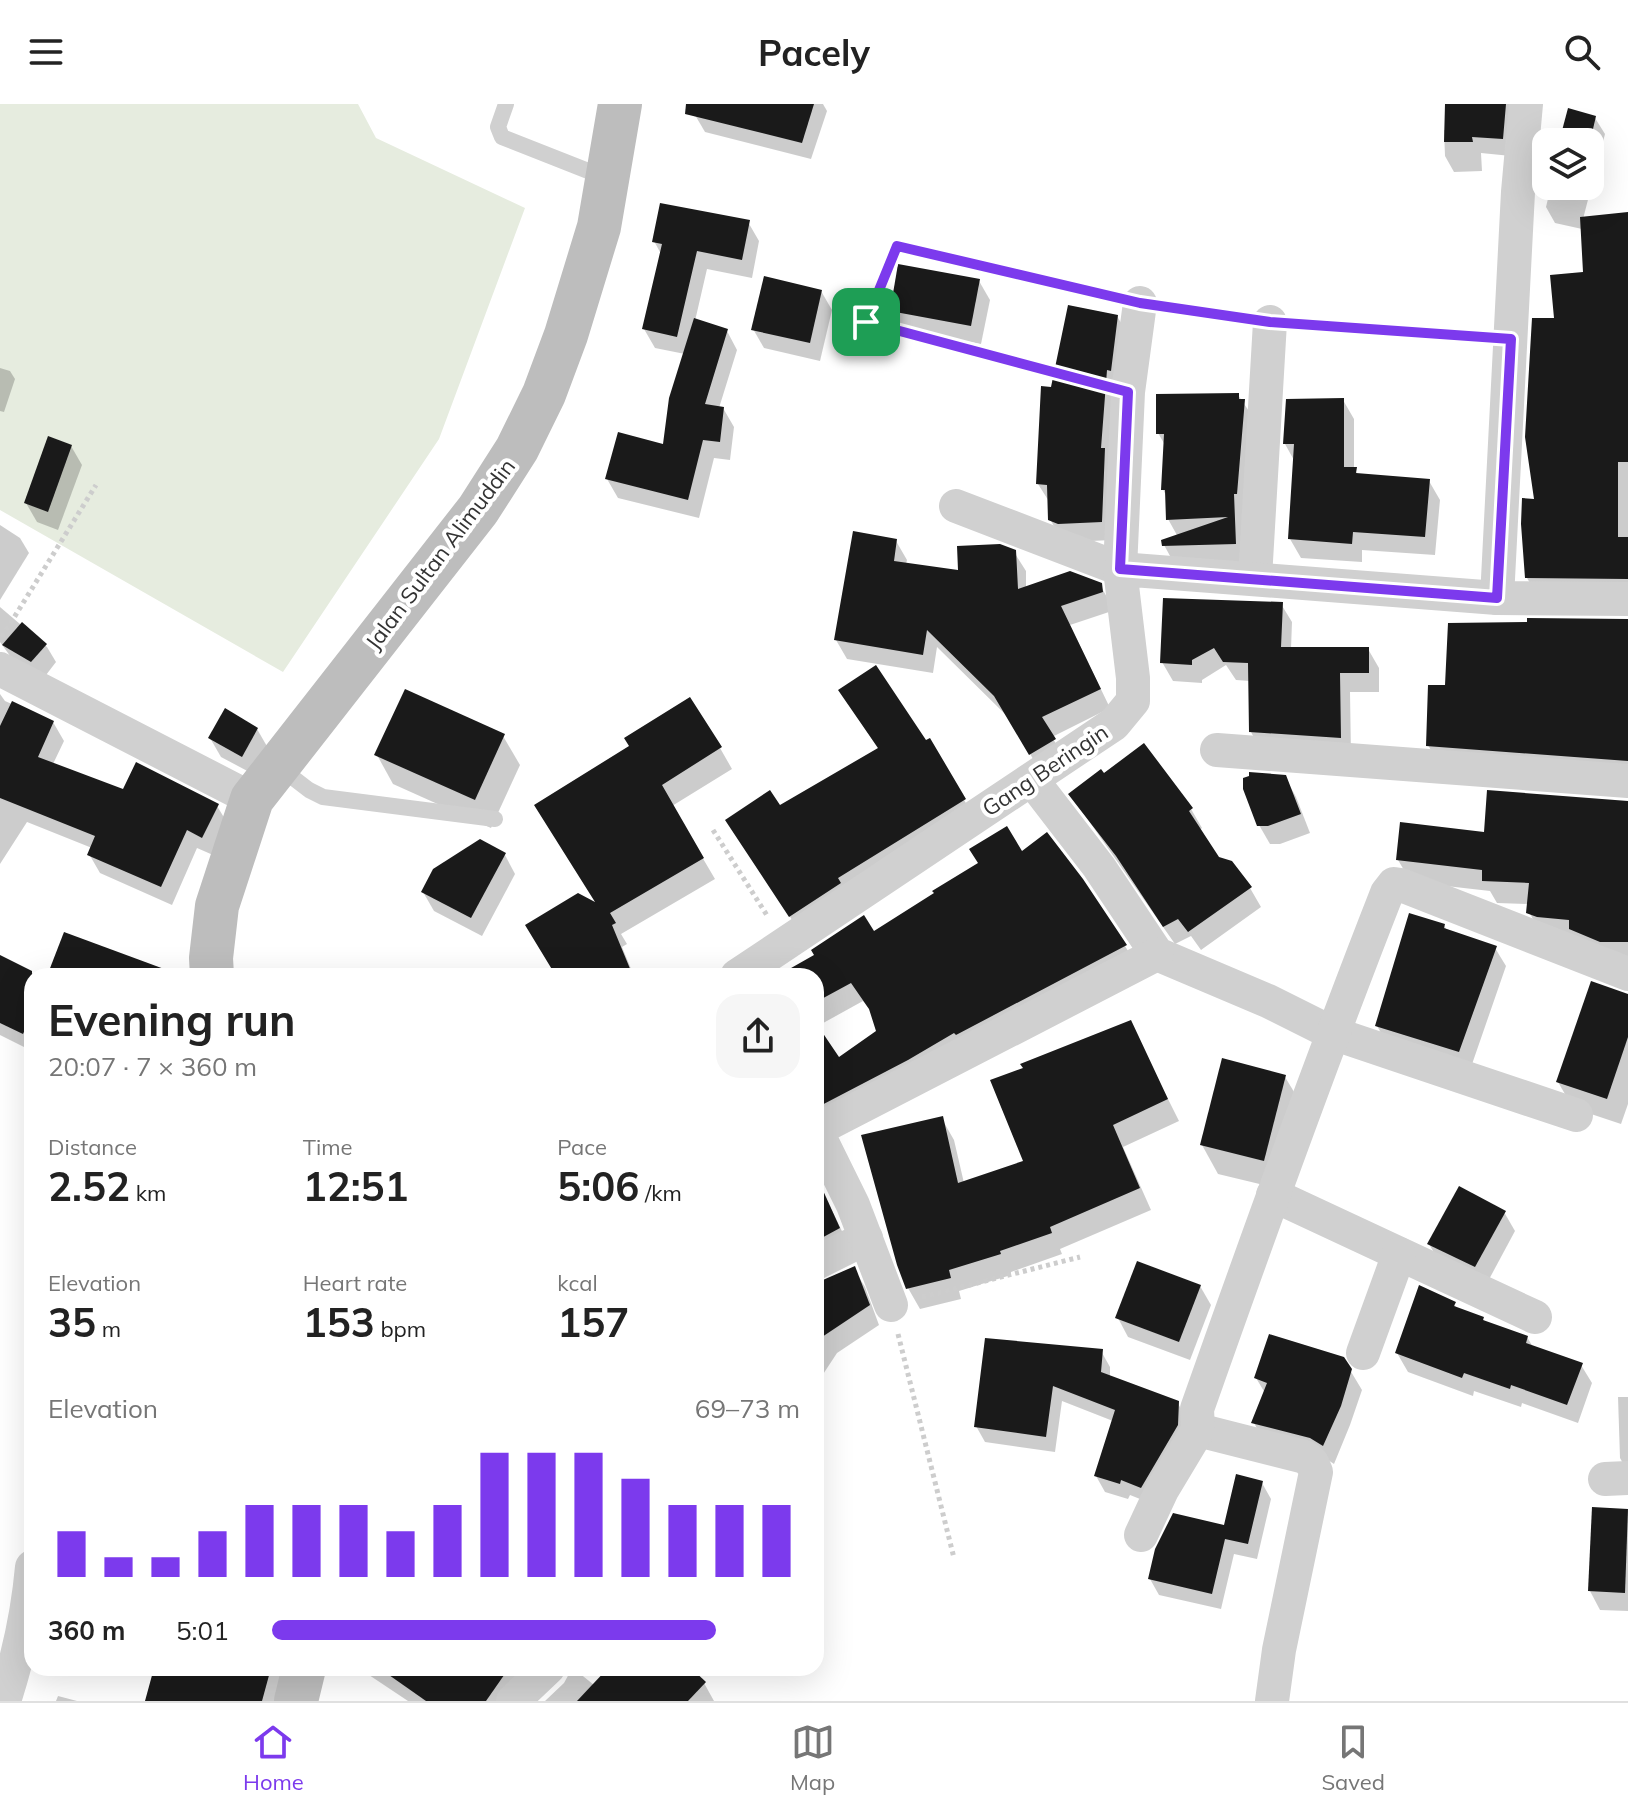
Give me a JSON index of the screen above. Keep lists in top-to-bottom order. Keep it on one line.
{"streets":{"main road":["Jalan Sultan Alimuddin"],"street":["Gang Beringin"]},"page":{"header":"Pacely","heading":["Evening run","20:07 · 7 × 360 m"],"stats":[["Distance","2.52 km"],["Time","12:51"],["Pace","5:06 /km"],["Elevation","35 m"],["Heart rate","153 bpm"],["kcal","157"]],"chart":["Elevation","69–73 m"],"list":[{"name":"360 m","note":"5:01"}],"tabs":["Home","Map","Saved"]}}
